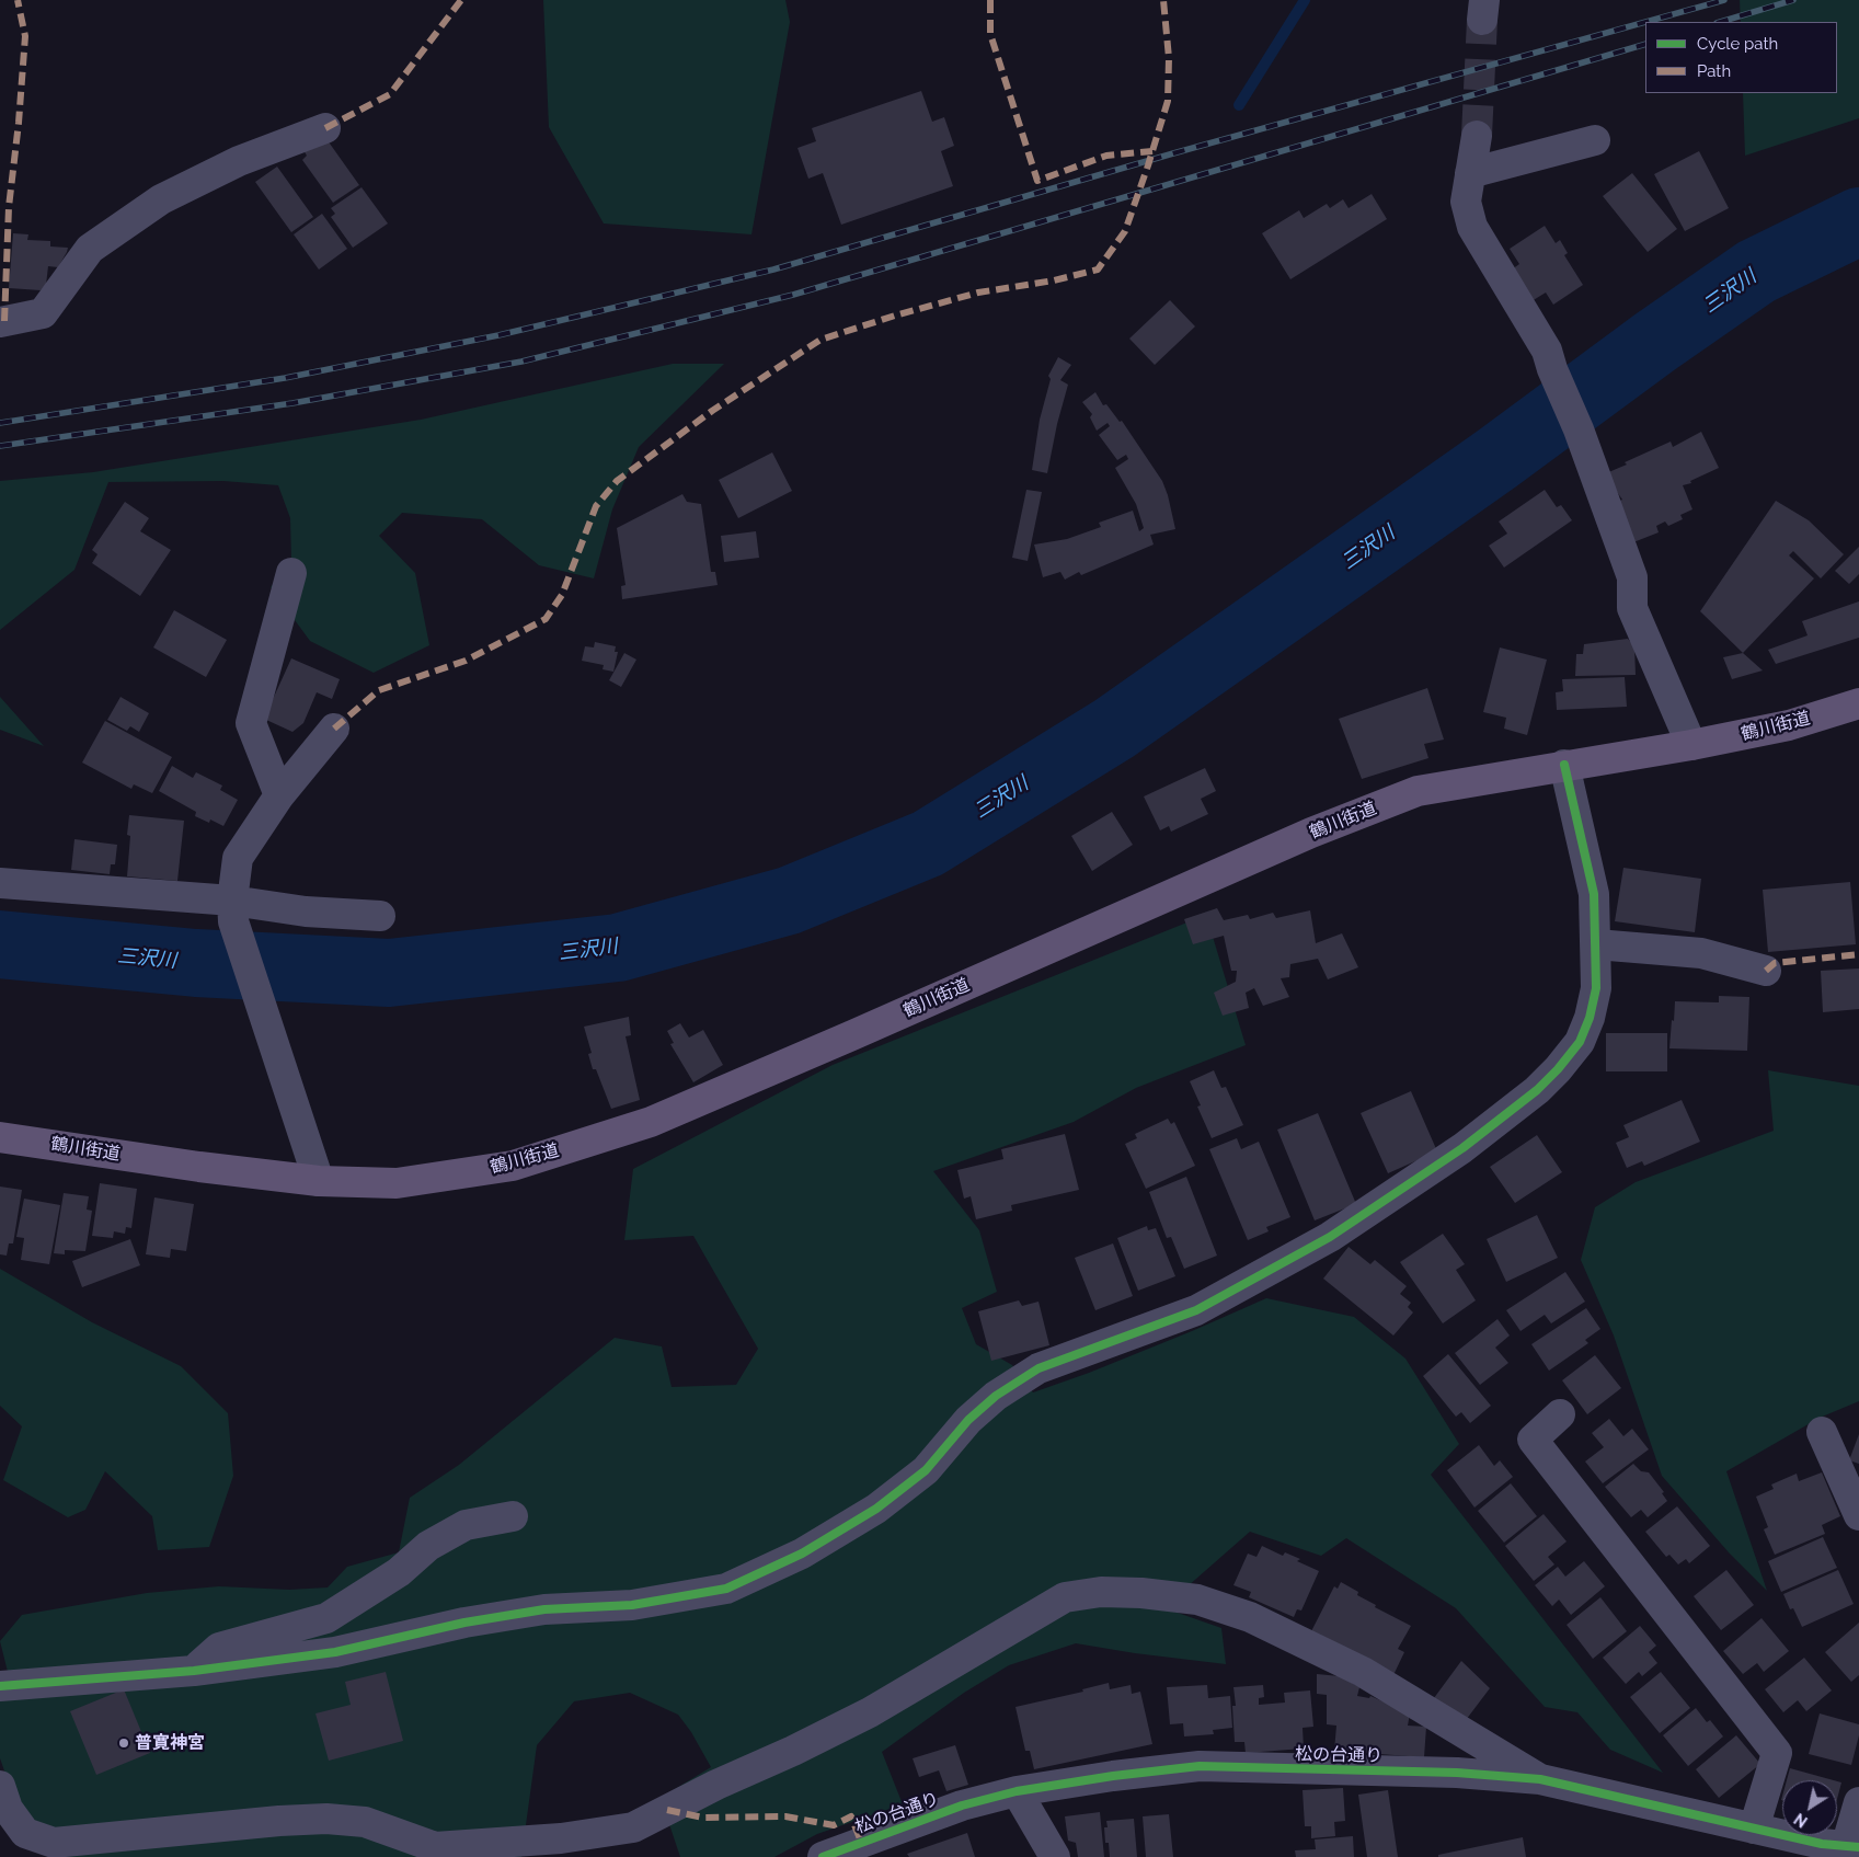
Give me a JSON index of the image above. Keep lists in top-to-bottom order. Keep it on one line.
{"streets":{"main road":["鶴川街道"],"street":["松の台通り"]},"water":["三沢川"],"places":["普寛神宮"],"legend":["Cycle path","Path"],"north":"bottom left"}
